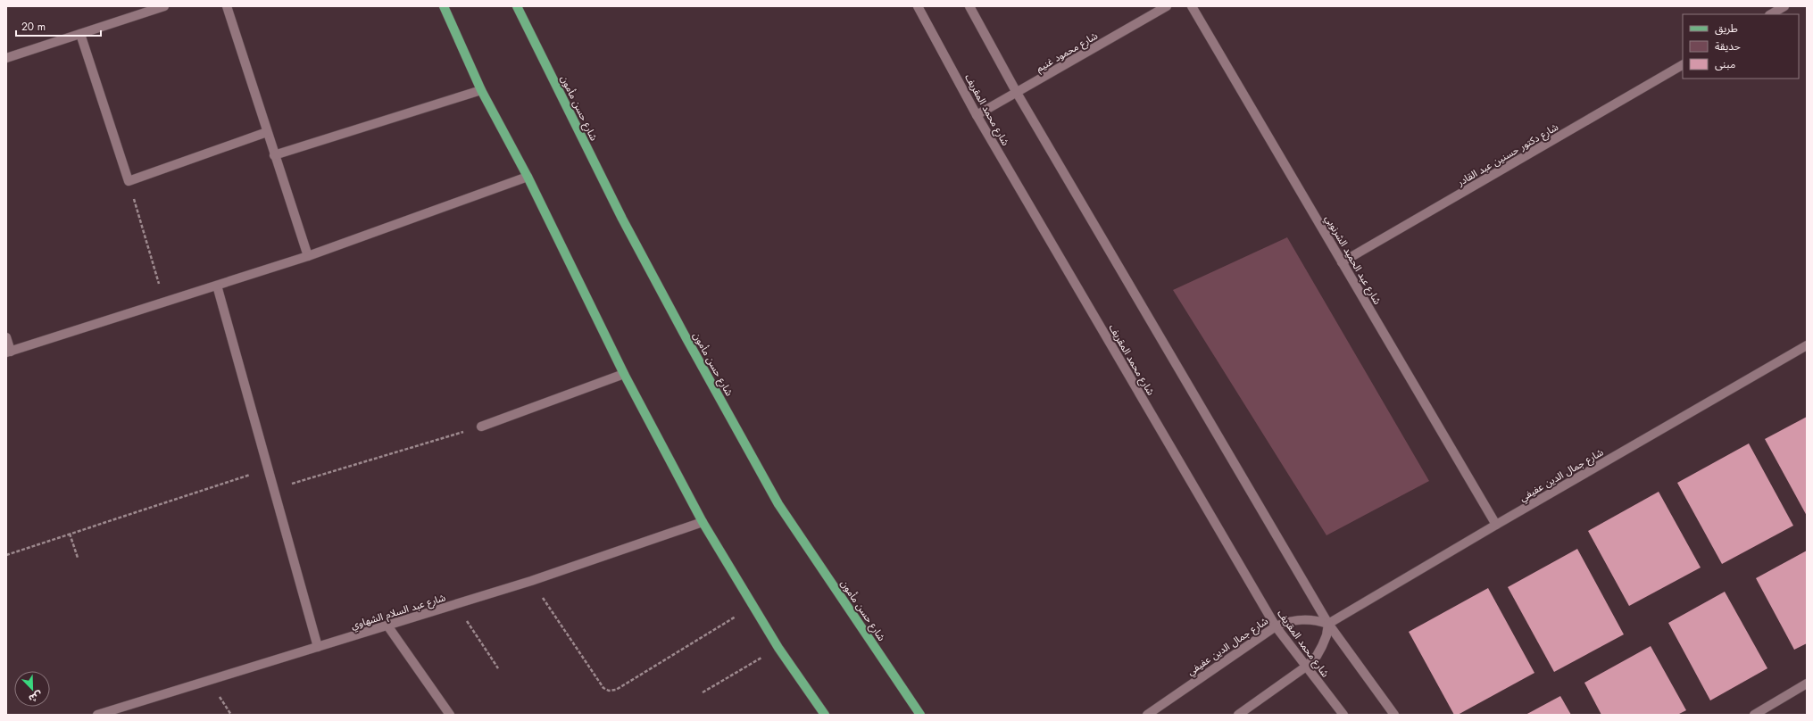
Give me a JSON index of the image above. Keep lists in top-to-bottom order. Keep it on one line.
{"streets":{"main road":["شارع حسن مأمون"],"street":["شارع محمود غنيم","شارع محمد المقريف","شارع دكتور حسنين عبد القادر","شارع عبد الحميد الشرنوبي","شارع جمال الدين عفيفي","شارع عبد السلام الشهاوي"]},"crossings":[["شارع محمود غنيم","شارع محمد المقريف"],["شارع محمد المقريف","شارع جمال الدين عفيفي"],["شارع دكتور حسنين عبد القادر","شارع عبد الحميد الشرنوبي"],["شارع عبد الحميد الشرنوبي","شارع جمال الدين عفيفي"]],"legend":["طريق","حديقة","مبنى"],"scale_bar":"20 m","north":"bottom right"}
